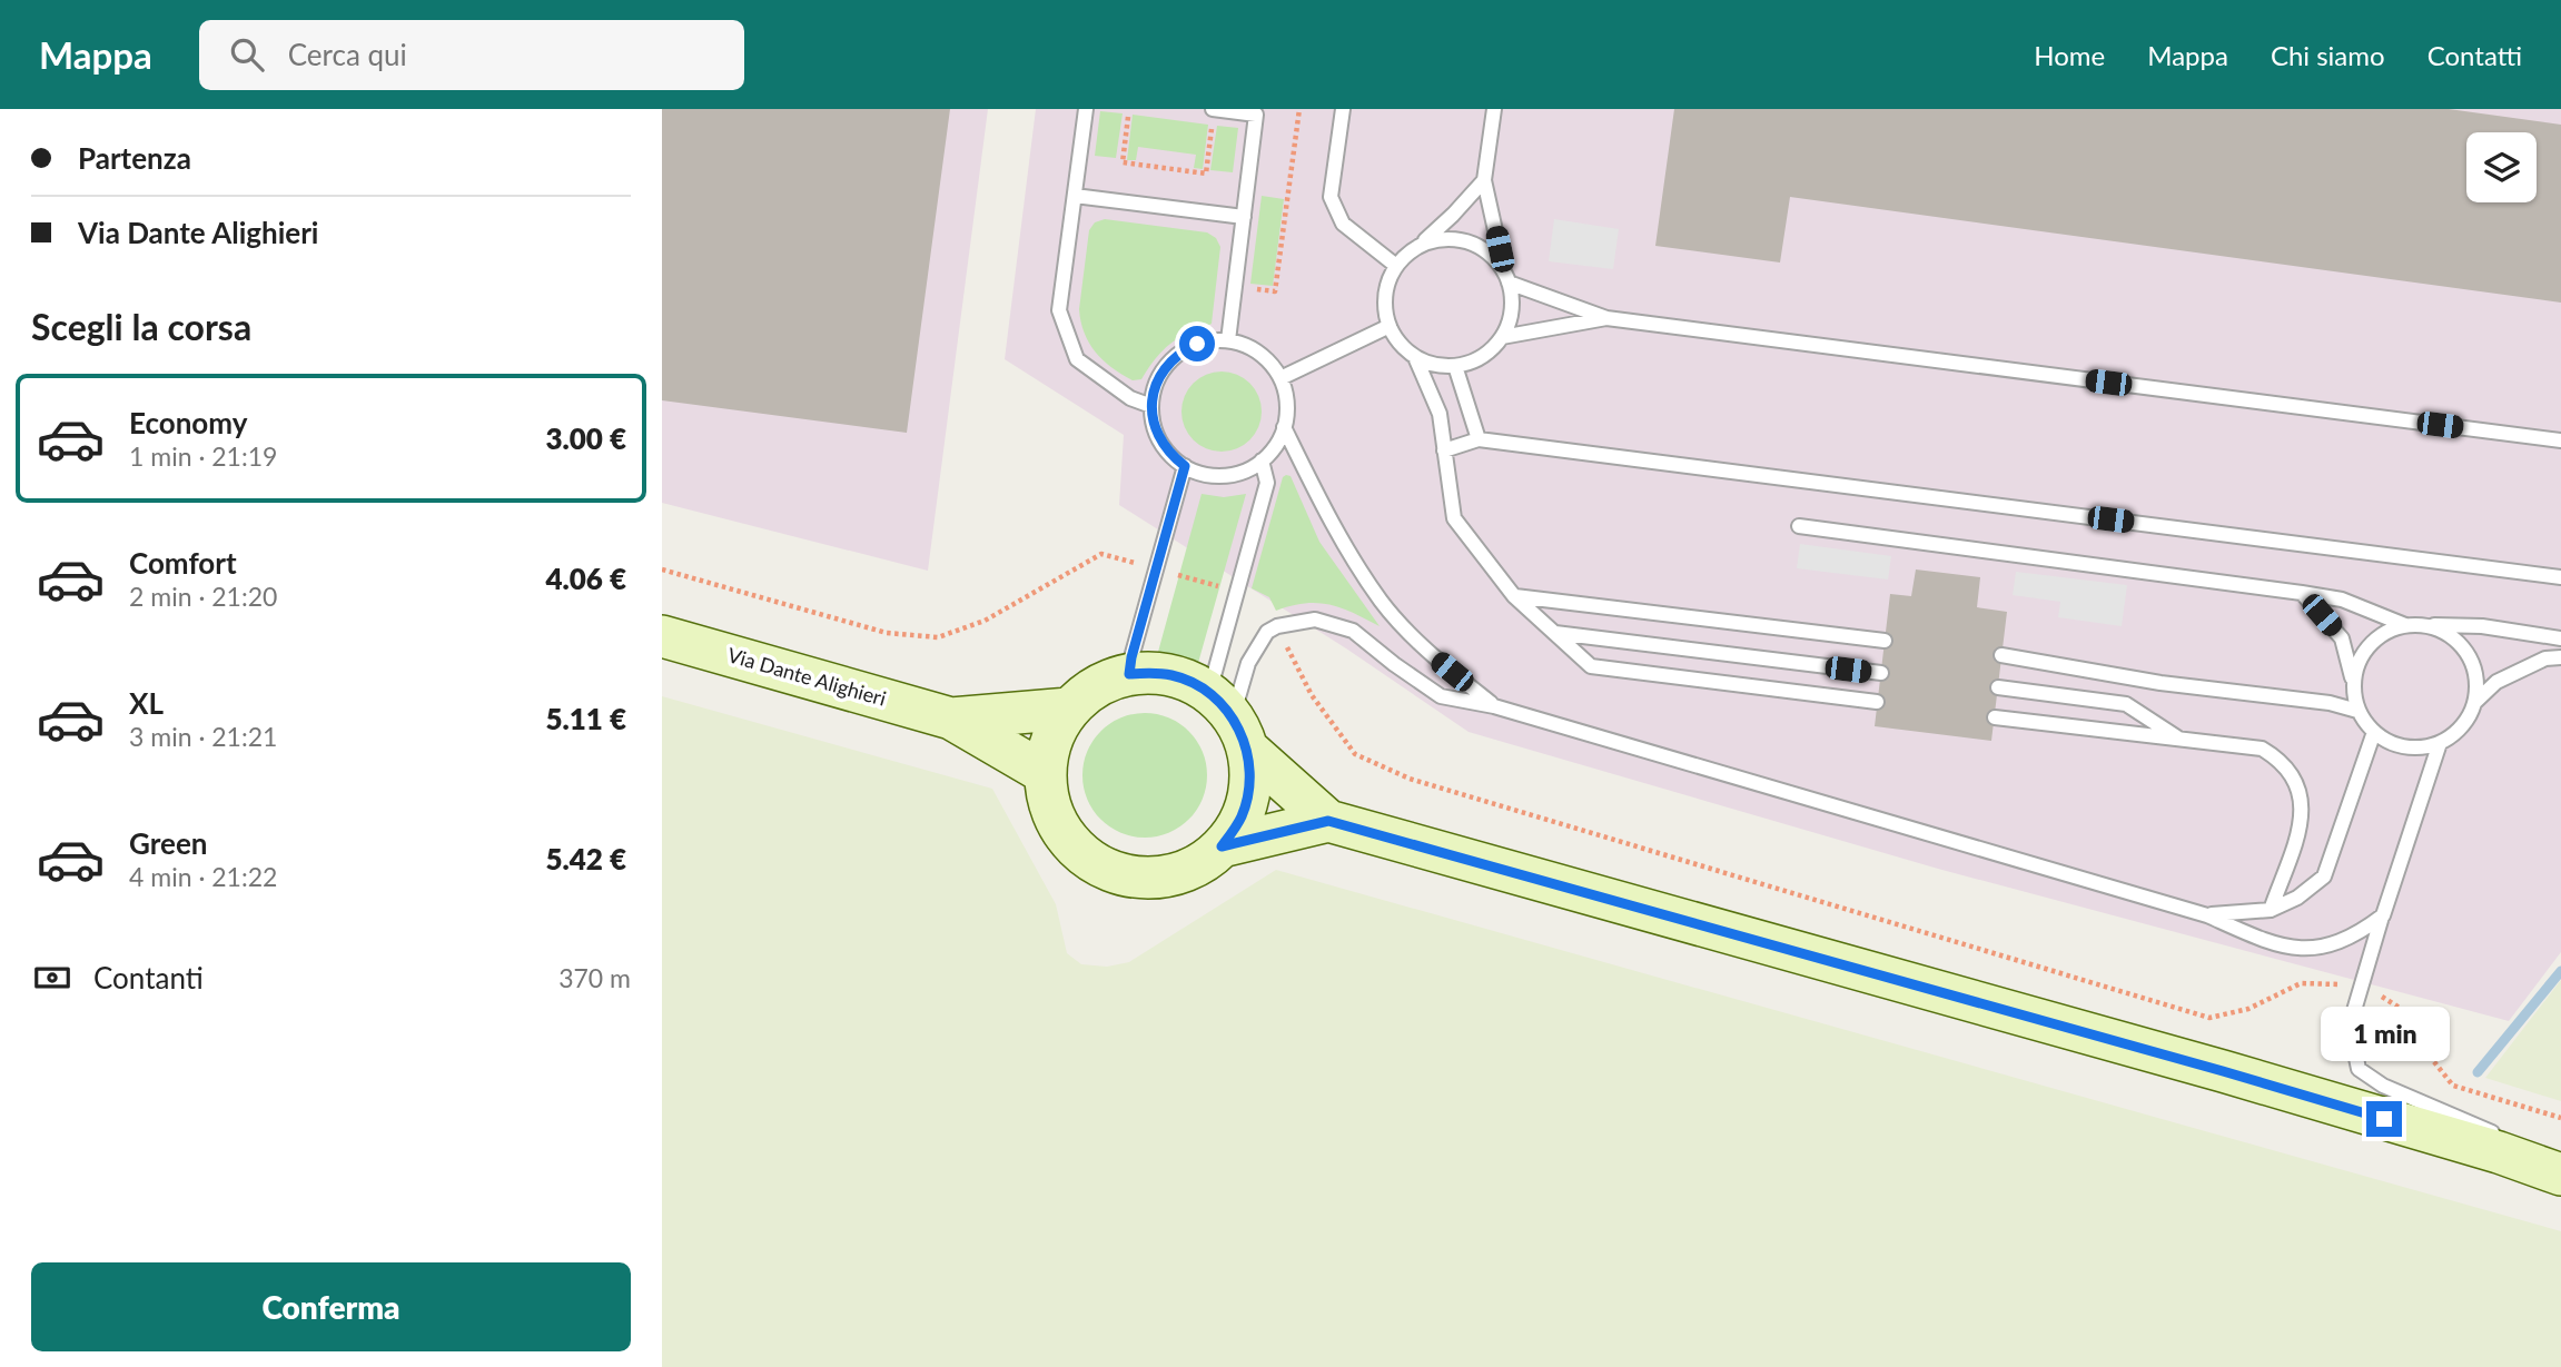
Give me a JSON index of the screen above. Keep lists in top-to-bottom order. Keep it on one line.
{"streets":{"main road":["Via Dante Alighieri"]},"page":{"header":"Mappa","search":"Cerca qui","nav":["Home","Mappa","Chi siamo","Contatti"],"banner":["Partenza","Via Dante Alighieri"],"heading":"Scegli la corsa","list":[{"name":"Economy","note":"1 min · 21:19","value":"3.00 €"},{"name":"Comfort","note":"2 min · 21:20","value":"4.06 €"},{"name":"XL","note":"3 min · 21:21","value":"5.11 €"},{"name":"Green","note":"4 min · 21:22","value":"5.42 €"}],"pay":["Contanti","370 m"],"bubble":"1 min","buttons":"Conferma"}}
